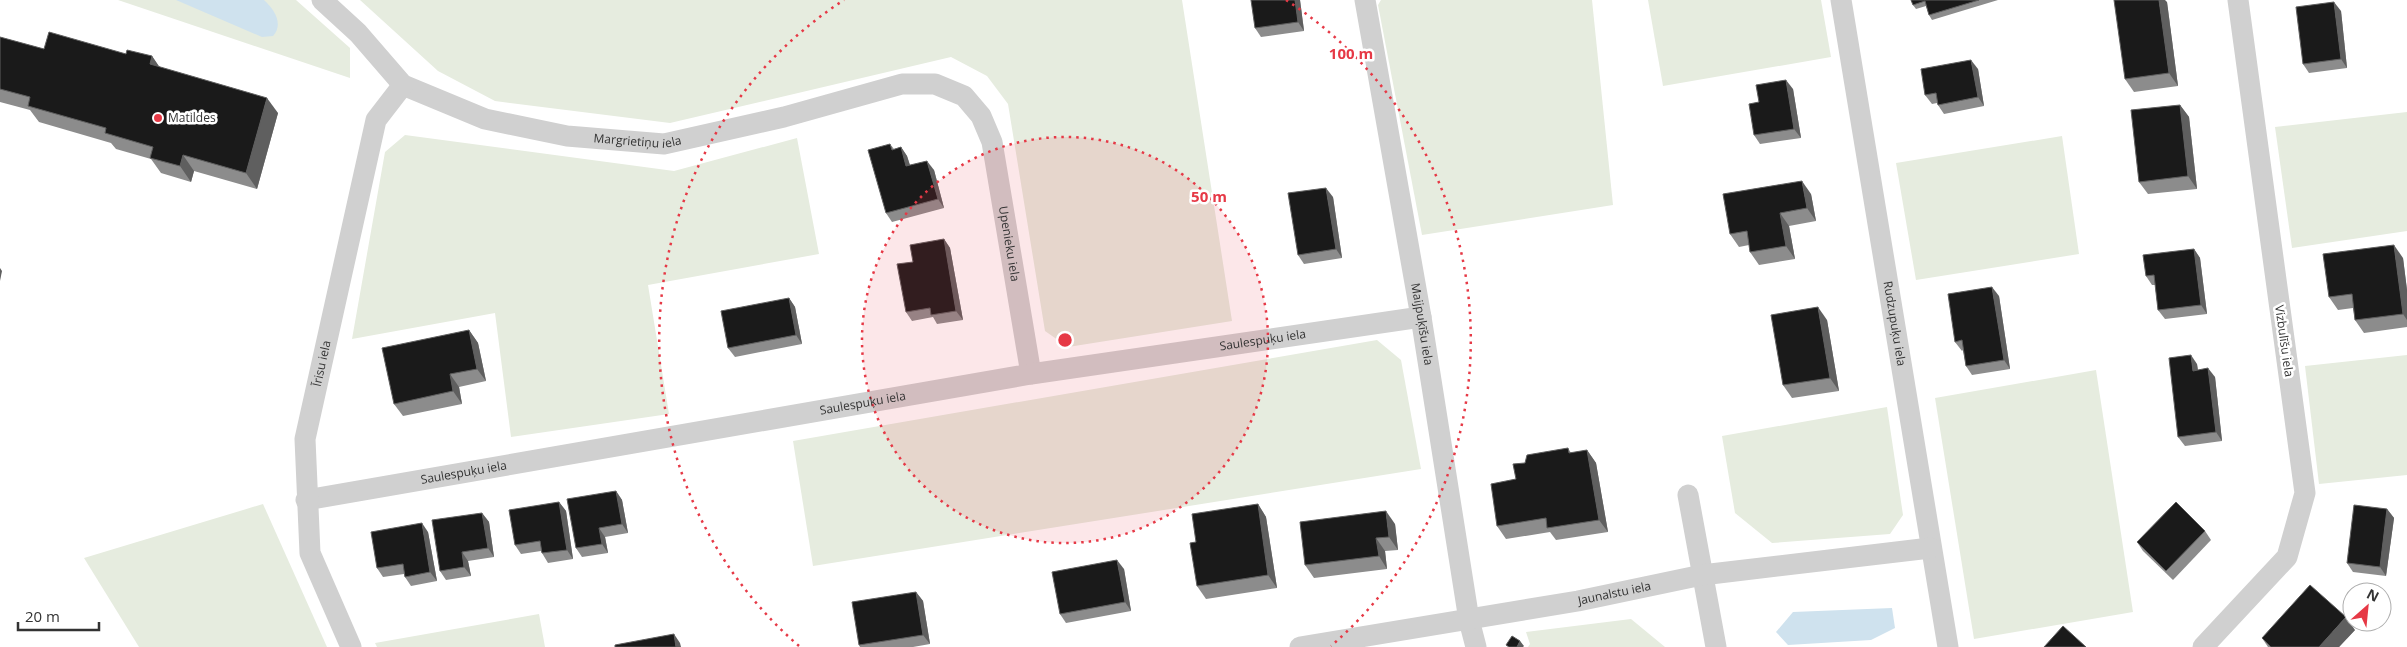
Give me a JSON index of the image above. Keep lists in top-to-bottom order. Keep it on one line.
{"streets":{"street":["Margrietiņu iela","Upenieku iela","Maijpuķīšu iela","Rudzupuķu iela","Saulespuķu iela","Vizbulīšu iela","Īrisu iela","Jaunalstu iela"]},"crossings":[["Margrietiņu iela","Upenieku iela"],["Margrietiņu iela","Īrisu iela"],["Upenieku iela","Saulespuķu iela"],["Maijpuķīšu iela","Saulespuķu iela"],["Maijpuķīšu iela","Jaunalstu iela"],["Rudzupuķu iela","Jaunalstu iela"],["Saulespuķu iela","Īrisu iela"]],"places":["Matildes"],"scale_bar":"20 m","north":"top right","rings":["100 m","50 m"]}
